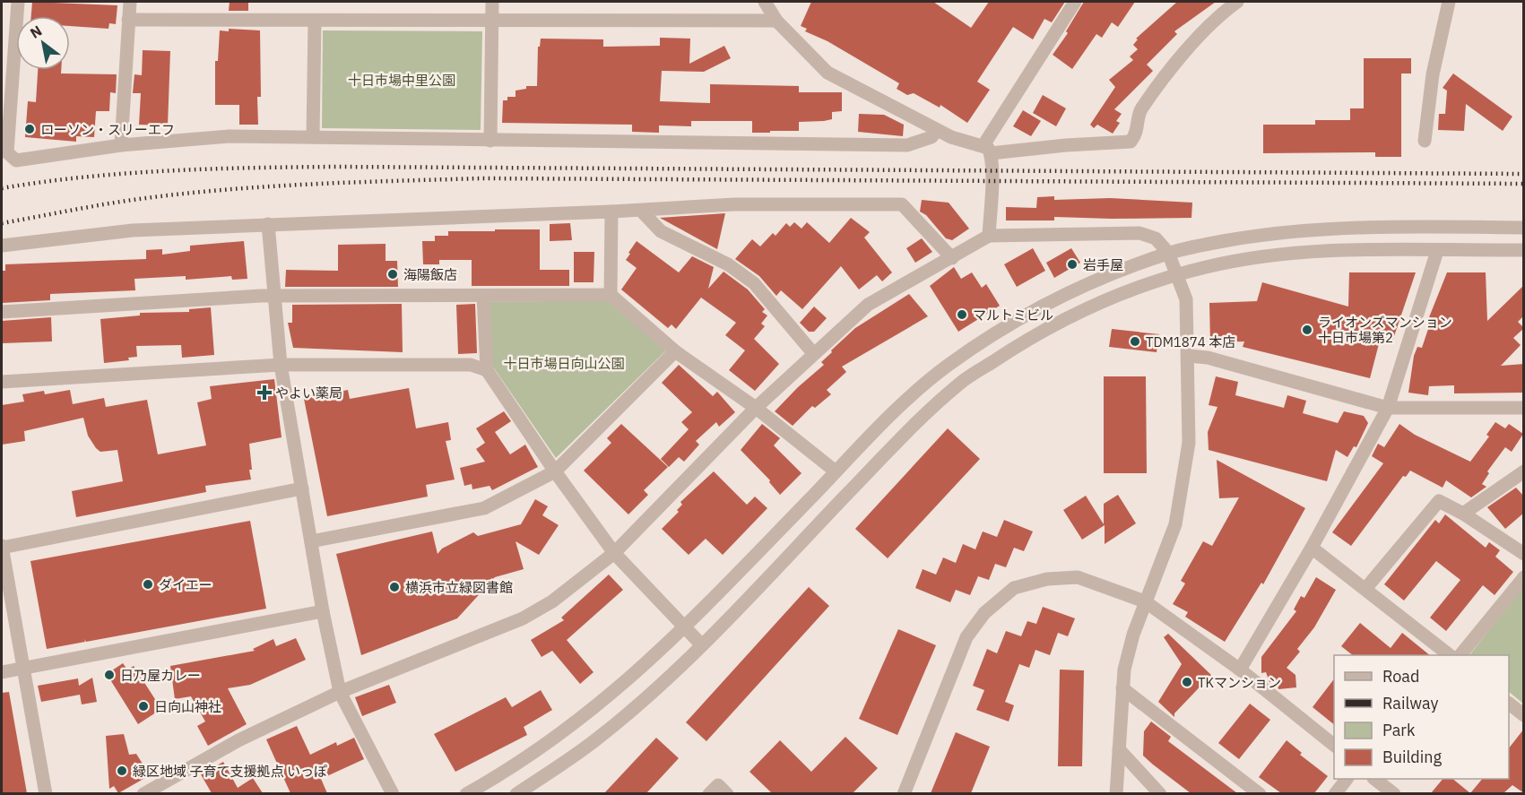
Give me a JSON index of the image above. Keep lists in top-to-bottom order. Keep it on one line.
{"parks":["十日市場中里公園","十日市場日向山公園"],"places":{"other":["ローソン・スリーエフ","岩手屋","海陽飯店","マルトミビル","ライオンズマンション 十日市場第2","TDM1874 本店","ダイエー","横浜市立緑図書館","日乃屋カレー","TKマンション","日向山神社","緑区地域 子育て支援拠点 いっぽ"],"health":["やよい薬局"]},"legend":["Road","Railway","Park","Building"],"north":"top left"}
